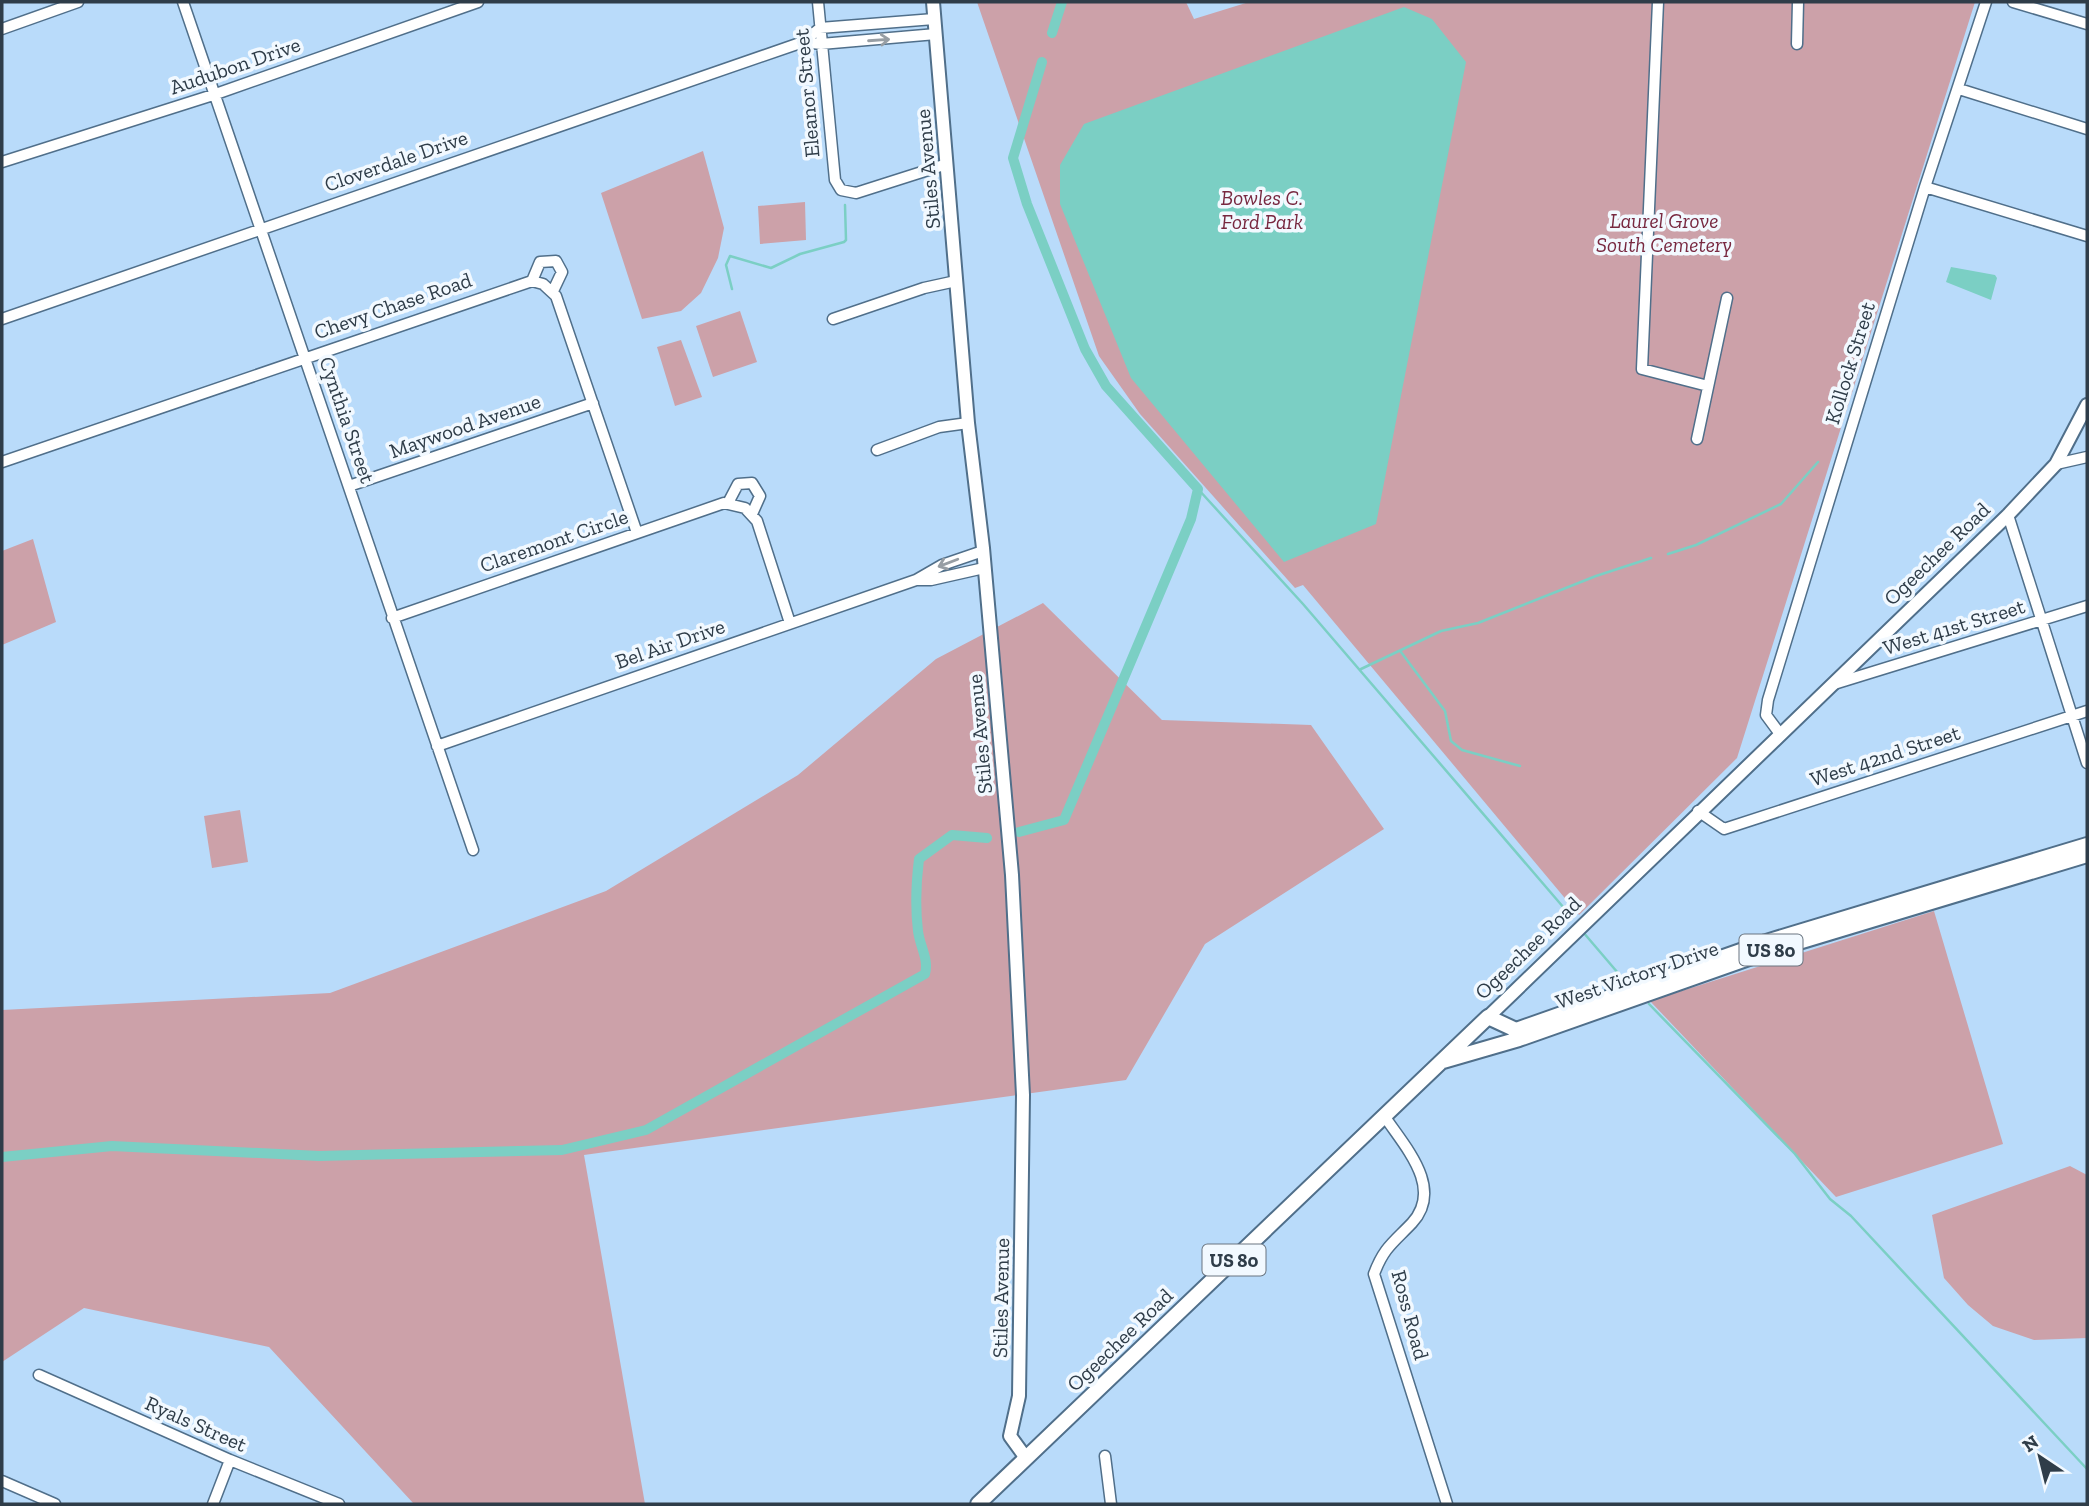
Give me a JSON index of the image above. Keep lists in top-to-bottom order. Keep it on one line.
{"streets":{"main road":["Ogeechee Road","US 80","West Victory Drive"],"street":["Audubon Drive","Eleanor Street","Cloverdale Drive","Stiles Avenue","Chevy Chase Road","Kollock Street","Cynthia Street","Maywood Avenue","Claremont Circle","West 41st Street","Bel Air Drive","West 42nd Street","Ross Road","Ryals Street"]},"crossings":[["Audubon Drive","Cynthia Street"],["Eleanor Street","Cloverdale Drive"],["Eleanor Street","Stiles Avenue"],["Cloverdale Drive","Stiles Avenue"],["Cloverdale Drive","Cynthia Street"],["Stiles Avenue","Ogeechee Road"],["Stiles Avenue","Bel Air Drive"],["Chevy Chase Road","Cynthia Street"],["Kollock Street","Ogeechee Road"],["Cynthia Street","Maywood Avenue"],["Cynthia Street","Claremont Circle"],["Cynthia Street","Bel Air Drive"],["Claremont Circle","Bel Air Drive"],["Ogeechee Road","West 41st Street"],["Ogeechee Road","West 42nd Street"],["Ogeechee Road","West Victory Drive"],["Ogeechee Road","Ross Road"]],"parks":["Bowles C. Ford Park","Laurel Grove South Cemetery"],"north":"top left"}
